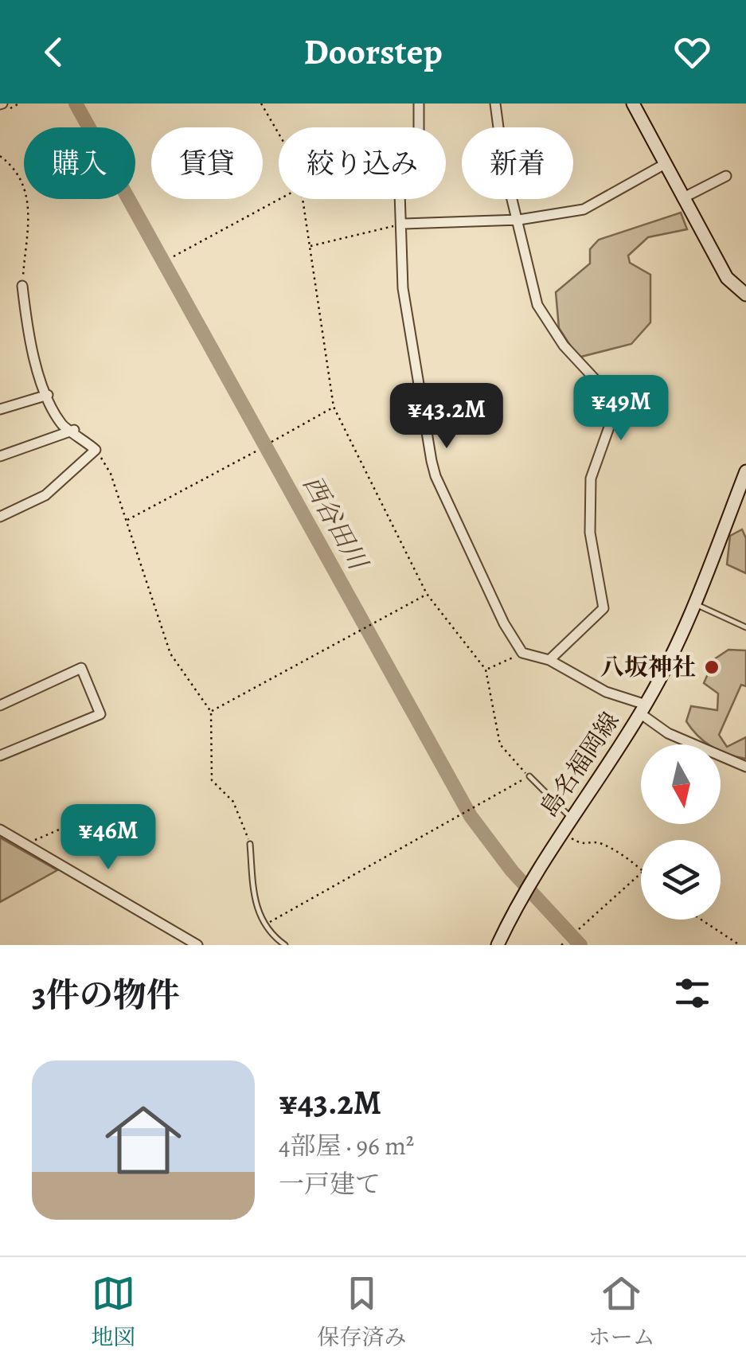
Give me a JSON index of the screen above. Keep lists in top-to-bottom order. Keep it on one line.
{"streets":{"main road":["島名福岡線"]},"water":["西谷田川"],"places":["八坂神社"],"north":"bottom","page":{"header":"Doorstep","chip":["購入","賃貸","絞り込み","新着"],"price":["¥49M","¥43.2M","¥46M"],"heading":"3件の物件","list":[{"name":"¥43.2M","note":"4部屋 · 96 m² · 一戸建て"}],"tabs":["地図","保存済み","ホーム"]}}
